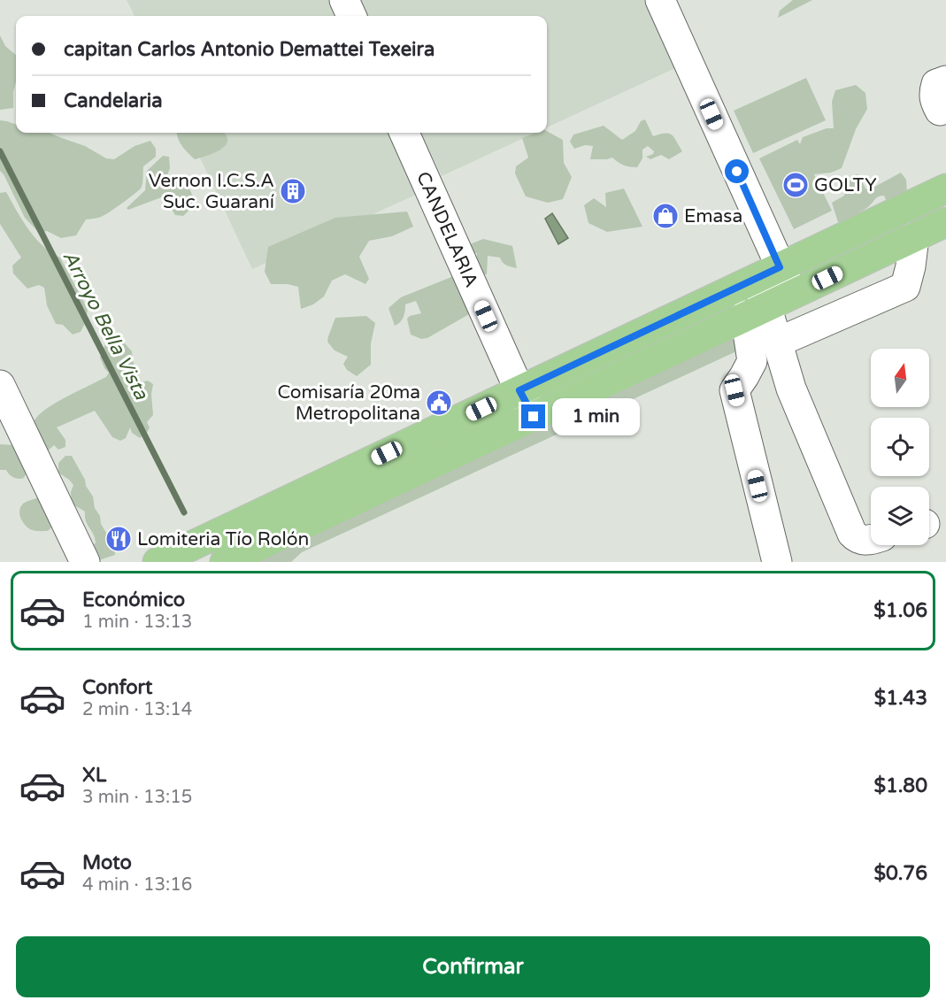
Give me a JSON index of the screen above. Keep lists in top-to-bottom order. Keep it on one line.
{"streets":{"street":["CANDELARIA"]},"water":["Arroyo Bella Vista"],"places":{"sports":["GOLTY"],"building":["Vernon I.C.S.A Suc. Guaraní"],"shop":["Emasa"],"public building":["Comisaría 20ma Metropolitana"],"restaurant":["Lomiteria Tío Rolón"]},"north":"top","page":{"banner":["capitan Carlos Antonio Demattei Texeira","Candelaria"],"bubble":"1 min","list":[{"name":"Económico","note":"1 min · 13:13","value":"$1.06"},{"name":"Confort","note":"2 min · 13:14","value":"$1.43"},{"name":"XL","note":"3 min · 13:15","value":"$1.80"},{"name":"Moto","note":"4 min · 13:16","value":"$0.76"}],"buttons":"Confirmar"}}
